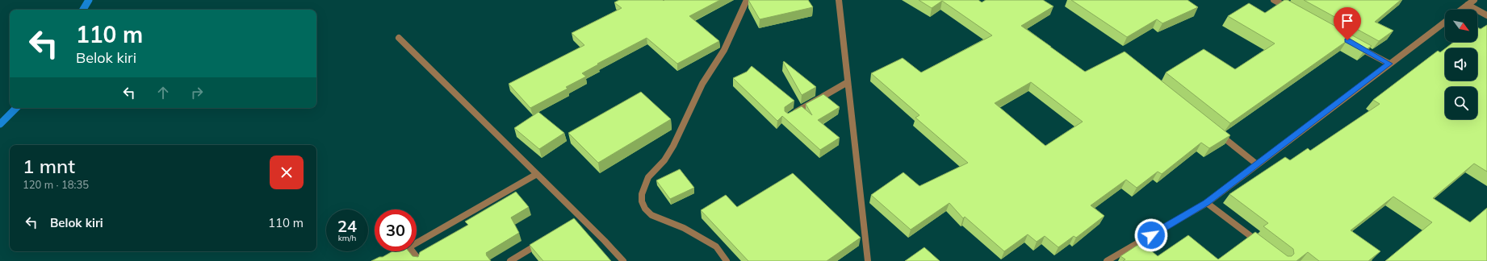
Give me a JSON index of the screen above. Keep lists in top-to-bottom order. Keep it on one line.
{"north":"bottom right","page":{"turn":["110 m","Belok kiri"],"heading":["1 mnt","120 m · 18:35"],"list":[{"name":"Belok kiri","value":"110 m"}],"speed":"24 km/h","limit":"30"}}
